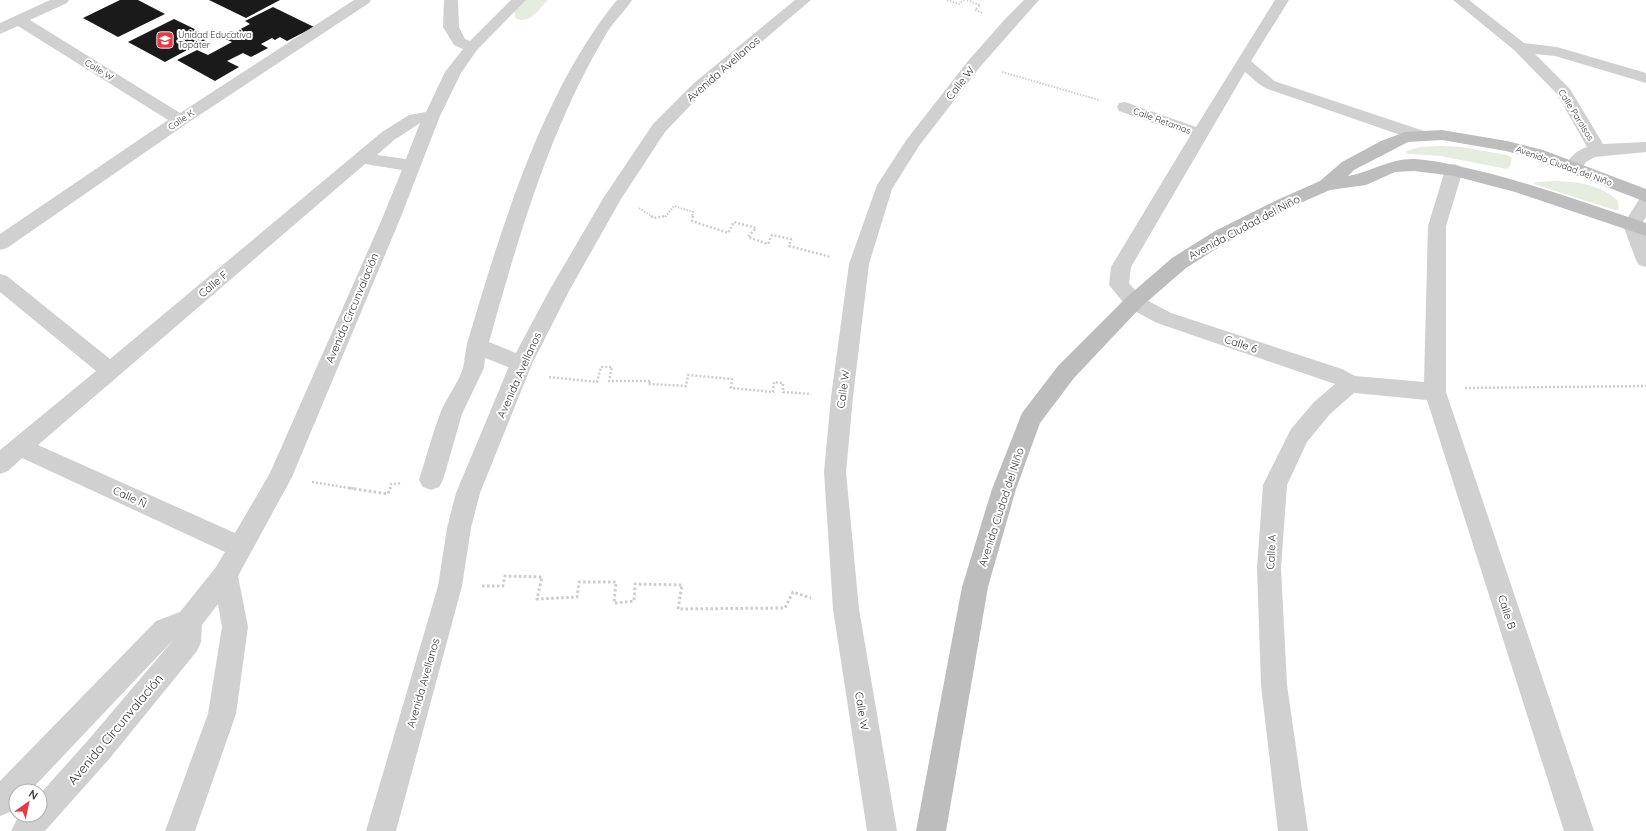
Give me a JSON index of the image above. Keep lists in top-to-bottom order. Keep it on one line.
{"streets":{"main road":["Avenida Ciudad del Niño"],"street":["Avenida Avellanos","Calle W","Calle Paraisos","Calle K","Calle Retamas","Calle F","Avenida Circunvalación","Calle 6","Calle Ñ","Calle A","Calle B"]},"crossings":[["Calle W","Calle K"],["Avenida Ciudad del Niño","Calle 6"],["Avenida Ciudad del Niño","Calle B"],["Calle F","Avenida Circunvalación"],["Calle F","Calle Ñ"],["Avenida Circunvalación","Calle Ñ"],["Calle 6","Calle A"]],"places":{"school or university":["Unidad Educativa Topáter"]},"north":"top right"}
